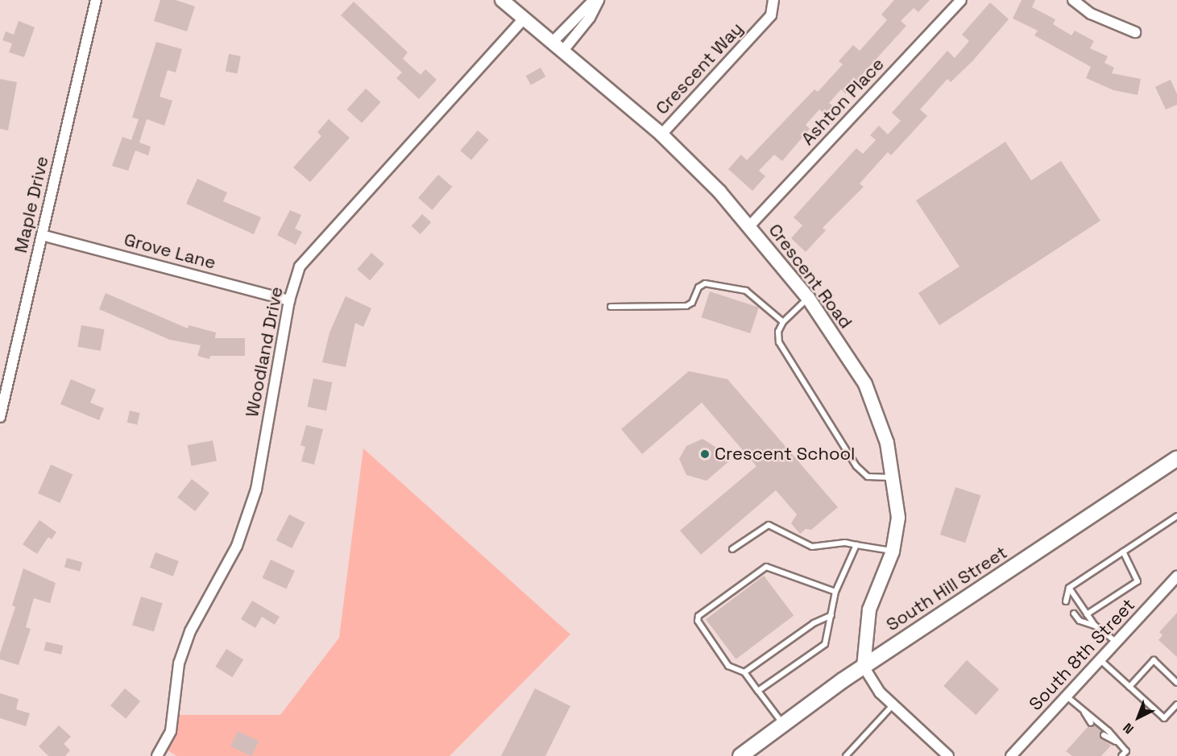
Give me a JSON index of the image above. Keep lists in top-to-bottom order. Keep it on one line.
{"streets":{"main road":["South Hill Street"],"street":["Crescent Way","Ashton Place","Maple Drive","Grove Lane","Crescent Road","Woodland Drive","South 8th Street"]},"crossings":[["Crescent Way","Crescent Road"],["Ashton Place","Crescent Road"],["Maple Drive","Grove Lane"],["Grove Lane","Woodland Drive"],["Crescent Road","Woodland Drive"],["Crescent Road","South Hill Street"]],"places":["Crescent School"],"north":"bottom left"}
